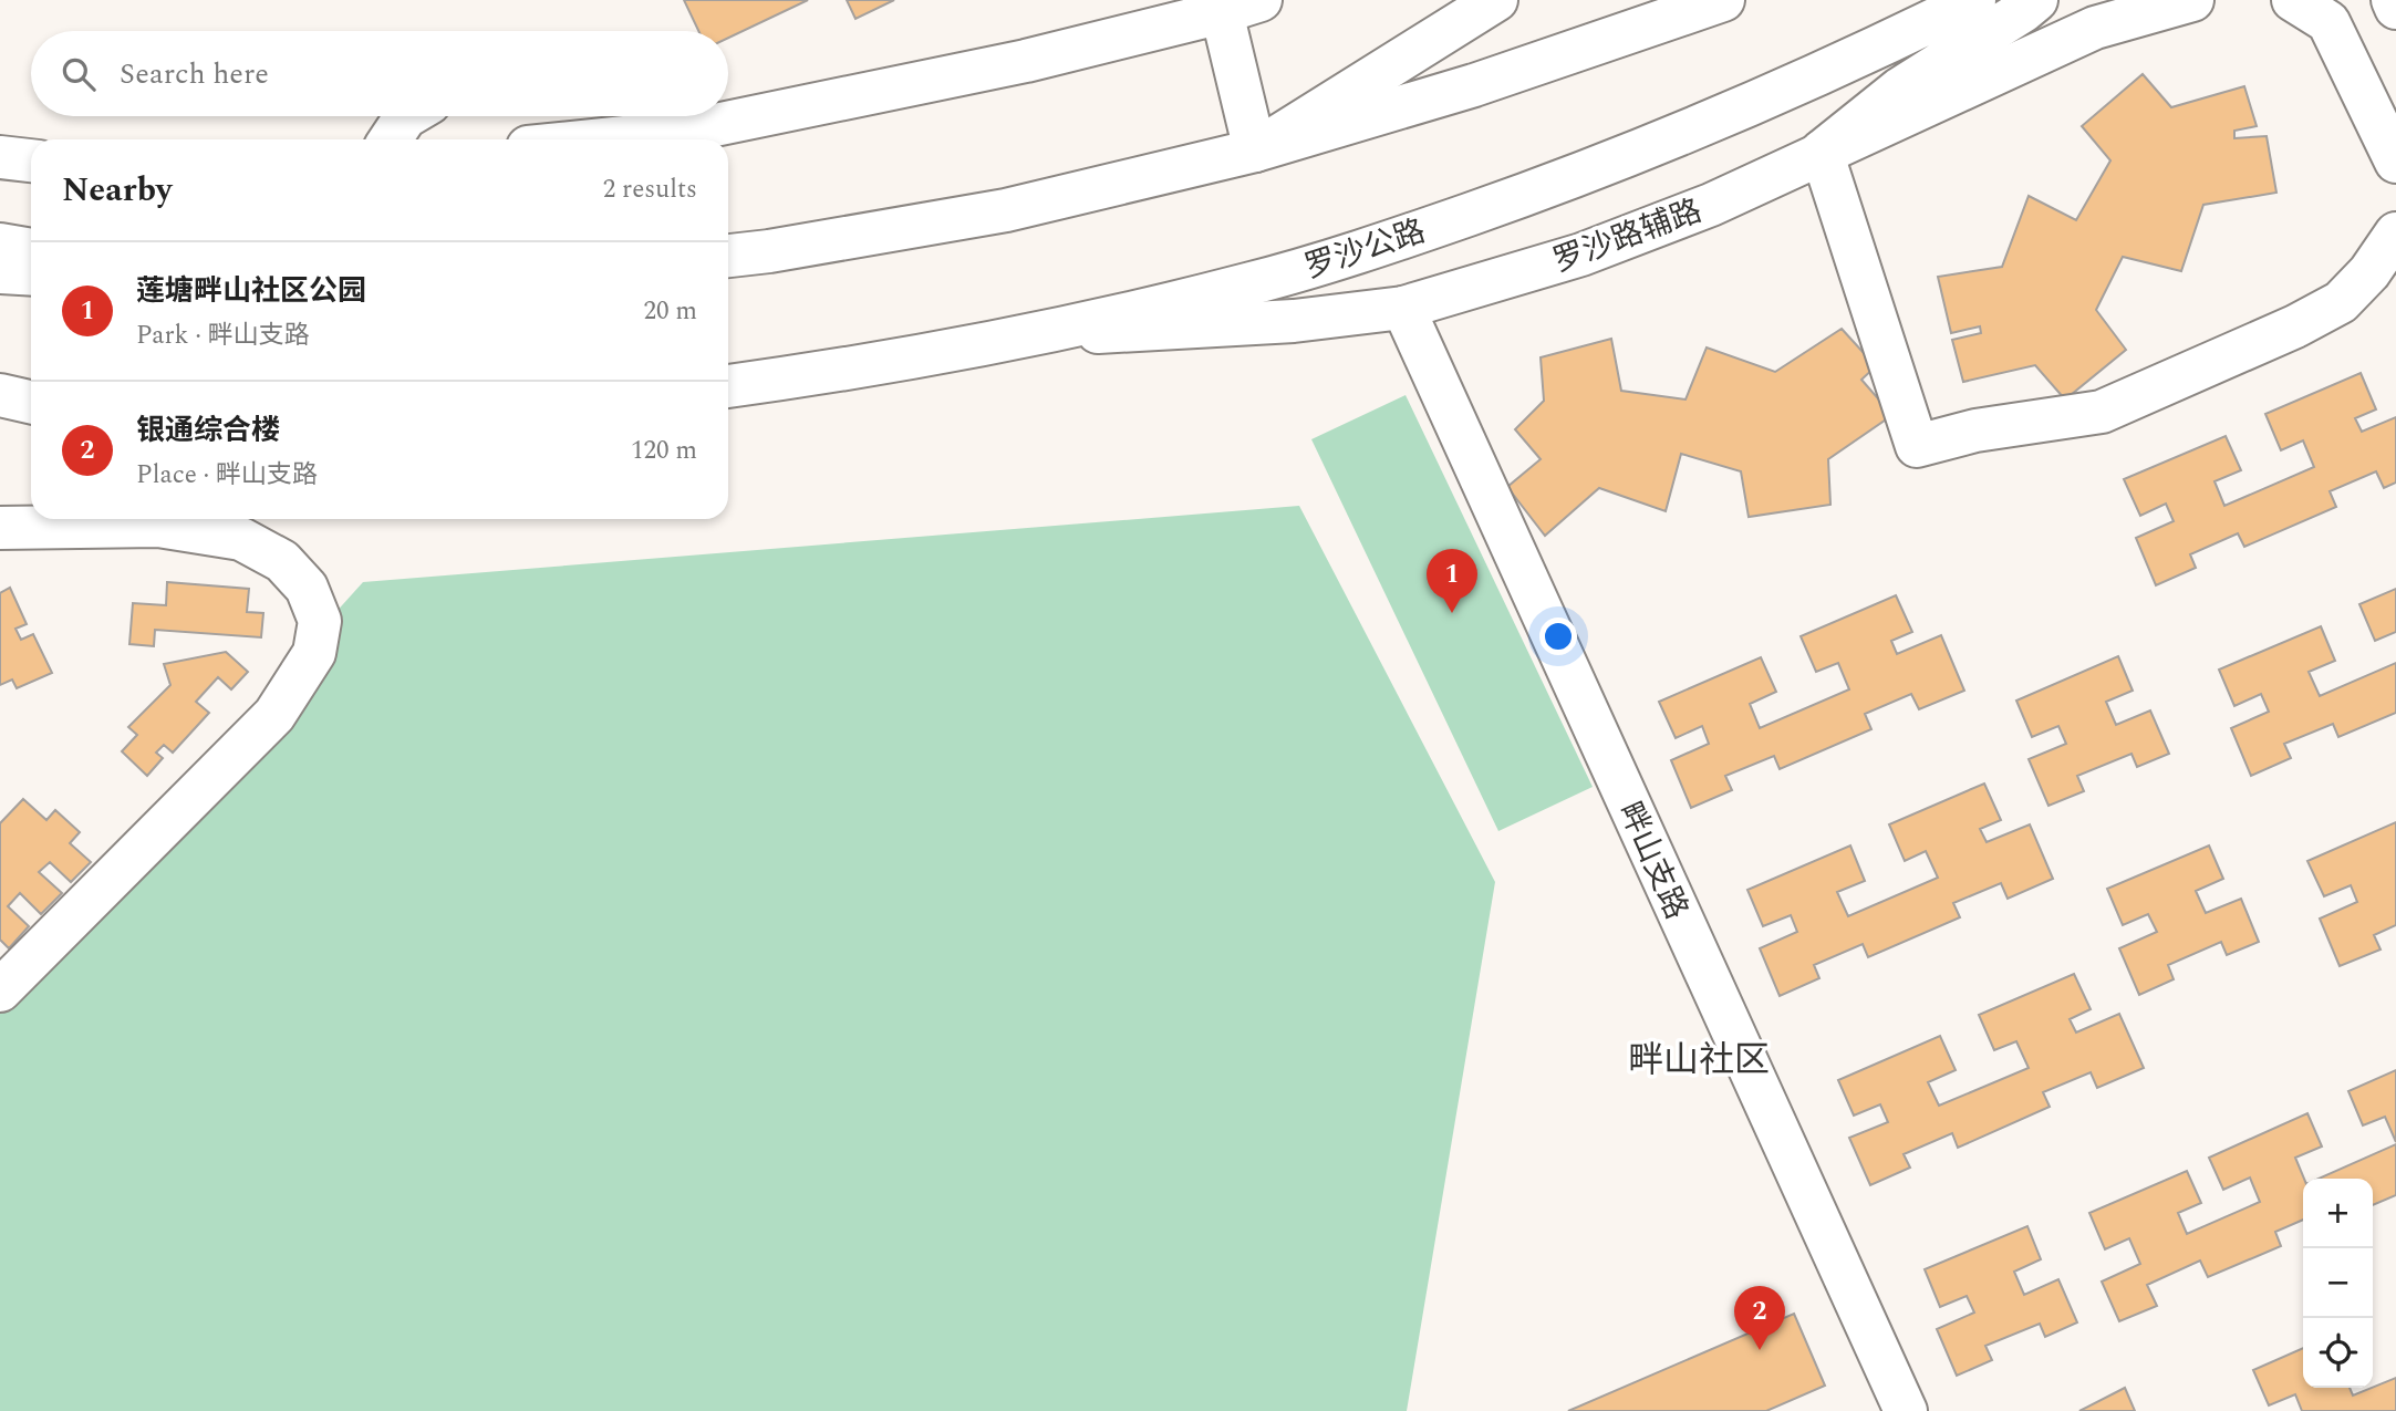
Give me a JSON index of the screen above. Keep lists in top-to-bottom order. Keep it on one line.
{"streets":{"main road":["罗沙路辅路","罗沙公路","畔山支路"]},"crossings":[["罗沙路辅路","罗沙公路"],["罗沙路辅路","畔山支路"]],"districts":["畔山社区"],"page":{"search":"Search here","heading":["Nearby","2 results"],"list":[{"mark":"1","name":"莲塘畔山社区公园","note":"Park · 畔山支路","value":"20 m"},{"mark":"2","name":"银通综合楼","note":"Place · 畔山支路","value":"120 m"}],"pins":["1","2"],"map_buttons":["+","−"]}}
